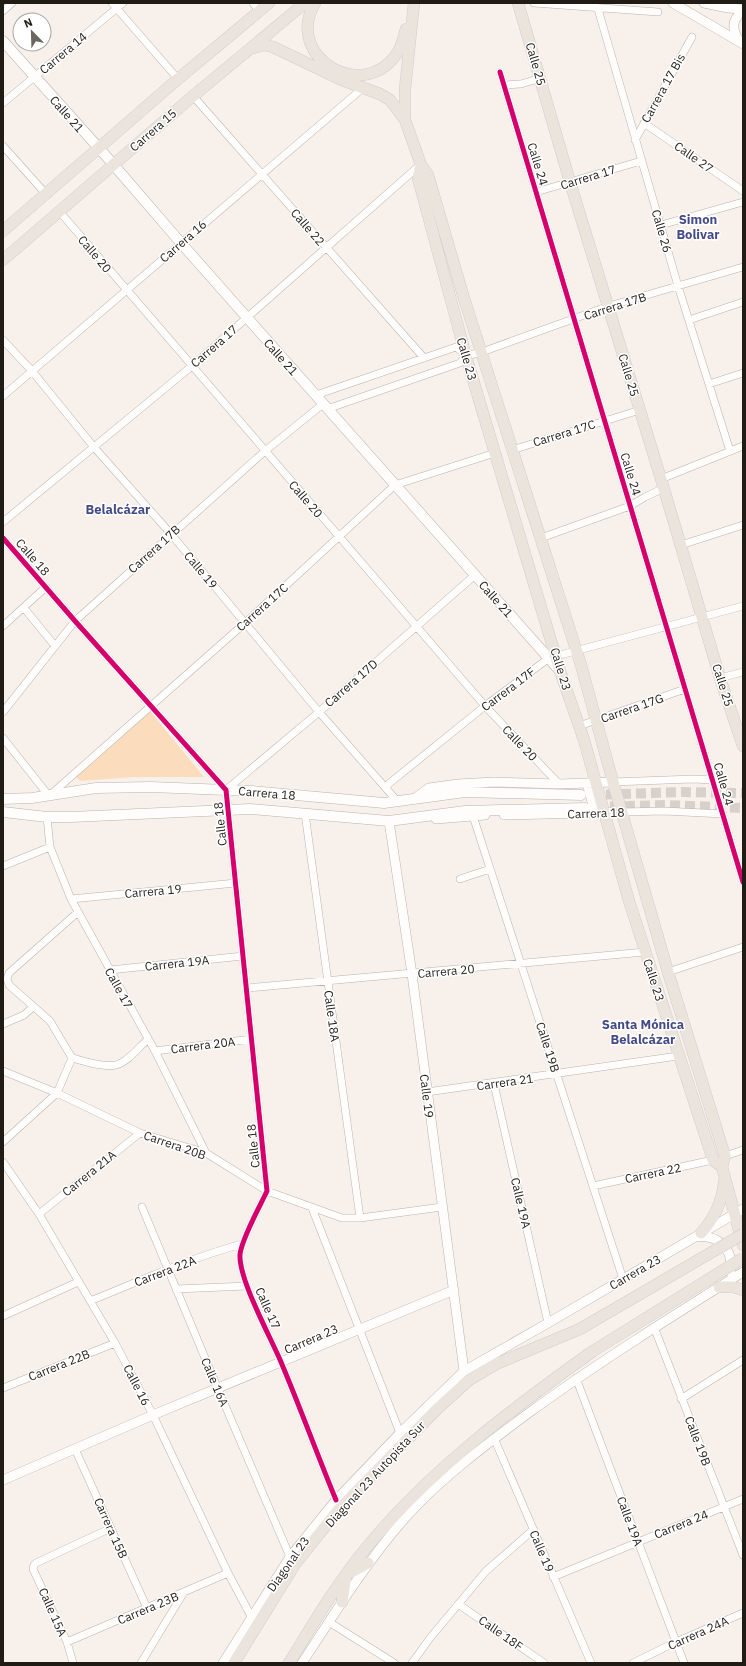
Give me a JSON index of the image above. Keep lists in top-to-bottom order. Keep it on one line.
{"streets":{"main road":["Calle 25","Calle 21","Carrera 15","Calle 23","Carrera 18","Carrera 23","Diagonal 23 Autopista Sur"],"street":["Carrera 14","Carrera 17 Bis","Calle 27","Calle 24","Carrera 17","Calle 22","Calle 26","Carrera 16","Calle 20","Carrera 17B","Carrera 17C","Calle 18","Calle 19","Carrera 17D","Carrera 17F","Carrera 17G","Carrera 19","Carrera 19A","Carrera 20","Calle 17","Calle 18A","Carrera 20A","Calle 19B","Carrera 21","Carrera 20B","Carrera 21A","Carrera 22","Calle 19A","Carrera 22A","Carrera 22B","Calle 16A","Calle 16","Carrera 24","Carrera 15B","Diagonal 23","Carrera 23B","Calle 15A","Calle 18F","Carrera 24A"]},"crossings":[["Carrera 14","Calle 21"],["Calle 25","Carrera 17"],["Calle 25","Carrera 17B"],["Calle 25","Carrera 17C"],["Calle 25","Carrera 17F"],["Carrera 17 Bis","Calle 27"],["Carrera 17 Bis","Calle 26"],["Calle 21","Carrera 15"],["Calle 21","Carrera 17"],["Calle 21","Carrera 16"],["Calle 21","Carrera 17B"],["Calle 21","Calle 23"],["Calle 21","Carrera 17C"],["Calle 21","Carrera 17D"],["Calle 21","Carrera 17F"],["Carrera 15","Calle 22"],["Carrera 15","Calle 20"],["Calle 24","Carrera 17"],["Calle 24","Carrera 17B"],["Calle 24","Carrera 17C"],["Calle 24","Carrera 17F"],["Calle 24","Carrera 17G"],["Calle 24","Carrera 18"],["Carrera 17","Calle 22"],["Carrera 17","Calle 26"],["Carrera 17","Calle 20"],["Carrera 17","Calle 23"],["Carrera 17","Calle 19"],["Calle 22","Carrera 16"],["Calle 26","Carrera 17B"],["Carrera 16","Calle 20"],["Carrera 16","Calle 19"],["Calle 20","Carrera 17B"],["Calle 20","Carrera 17C"],["Calle 20","Carrera 17D"],["Calle 20","Carrera 17F"],["Calle 20","Carrera 18"],["Carrera 17B","Calle 23"],["Carrera 17B","Calle 18"],["Carrera 17B","Calle 19"],["Calle 23","Carrera 17C"],["Calle 23","Carrera 17F"],["Calle 23","Carrera 17G"],["Calle 23","Carrera 18"],["Calle 23","Carrera 20"],["Calle 23","Carrera 21"],["Calle 23","Carrera 22"],["Calle 23","Carrera 23"],["Carrera 17C","Calle 18"],["Carrera 17C","Calle 19"],["Carrera 17C","Carrera 18"],["Calle 18","Carrera 17D"],["Calle 18","Carrera 18"],["Calle 18","Carrera 19"],["Calle 18","Carrera 19A"],["Calle 18","Carrera 20"],["Calle 18","Calle 17"],["Calle 18","Carrera 20A"],["Calle 18","Carrera 20B"],["Calle 19","Carrera 17D"],["Calle 19","Carrera 17F"],["Calle 19","Carrera 18"],["Calle 19","Carrera 20"],["Calle 19","Carrera 21"],["Calle 19","Carrera 20B"],["Calle 19","Carrera 23"],["Calle 19","Diagonal 23 Autopista Sur"],["Calle 19","Carrera 24"],["Calle 19","Diagonal 23"],["Carrera 17D","Carrera 18"],["Carrera 18","Calle 17"],["Carrera 18","Calle 18A"],["Carrera 18","Calle 19B"],["Carrera 19","Calle 17"],["Carrera 19A","Calle 17"],["Carrera 20","Calle 18A"],["Carrera 20","Calle 19B"],["Calle 17","Carrera 20A"],["Calle 17","Carrera 20B"],["Calle 17","Carrera 22A"],["Calle 17","Carrera 23"],["Calle 17","Diagonal 23"],["Calle 18A","Carrera 20B"],["Calle 19B","Carrera 21"],["Calle 19B","Carrera 22"],["Calle 19B","Carrera 23"],["Calle 19B","Carrera 24"],["Carrera 21","Calle 19A"],["Carrera 20B","Carrera 21A"],["Carrera 21A","Calle 16"],["Calle 19A","Carrera 23"],["Calle 19A","Carrera 24"],["Calle 19A","Carrera 24A"],["Carrera 22A","Calle 16A"],["Carrera 22A","Calle 16"],["Carrera 23","Calle 16A"],["Carrera 23","Calle 16"],["Carrera 23","Diagonal 23 Autopista Sur"],["Carrera 23","Carrera 15B"],["Carrera 23","Diagonal 23"],["Carrera 22B","Calle 16"],["Calle 16A","Diagonal 23"],["Calle 16","Diagonal 23"],["Calle 16","Carrera 23B"],["Diagonal 23 Autopista Sur","Diagonal 23"],["Carrera 15B","Carrera 23B"],["Carrera 15B","Calle 15A"],["Carrera 23B","Calle 15A"]],"districts":["Simon Bolivar","Belalcázar","Santa Mónica Belalcázar"],"north":"top left"}
